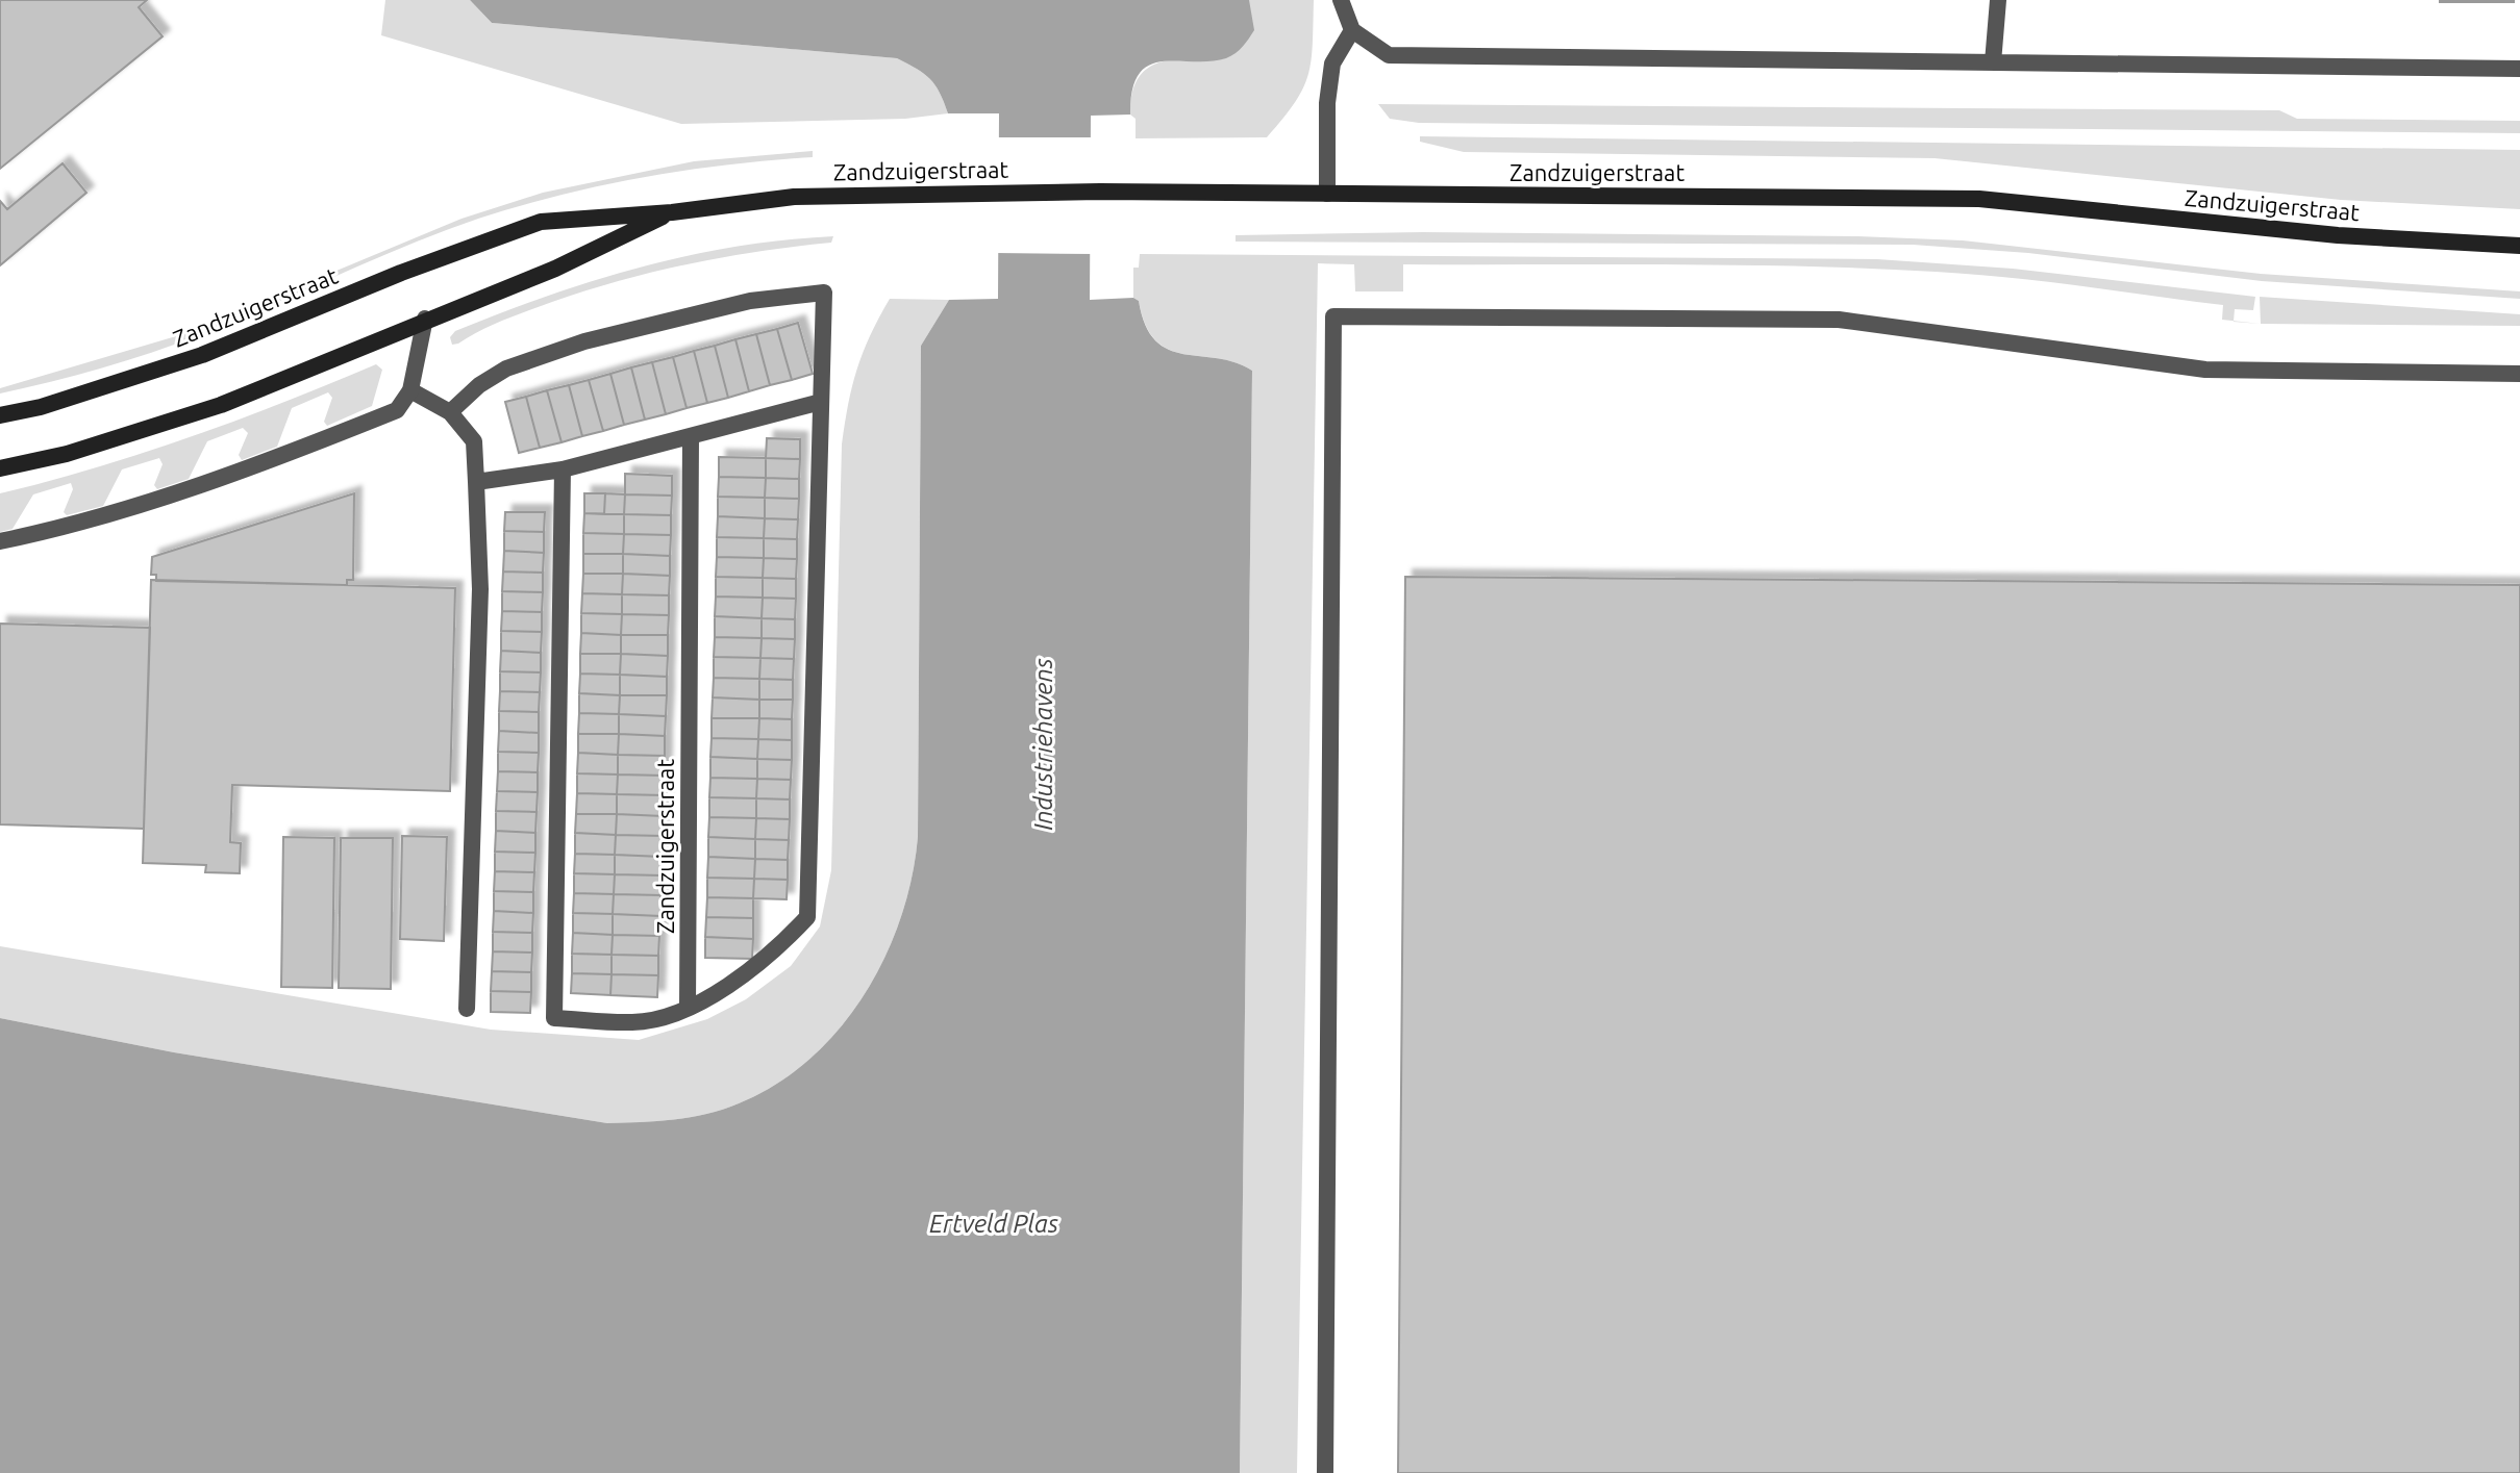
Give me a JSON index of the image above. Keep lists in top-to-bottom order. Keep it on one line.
{"streets":{"main road":["Zandzuigerstraat"]},"water":["Industriehavens","Ertveld Plas"]}
